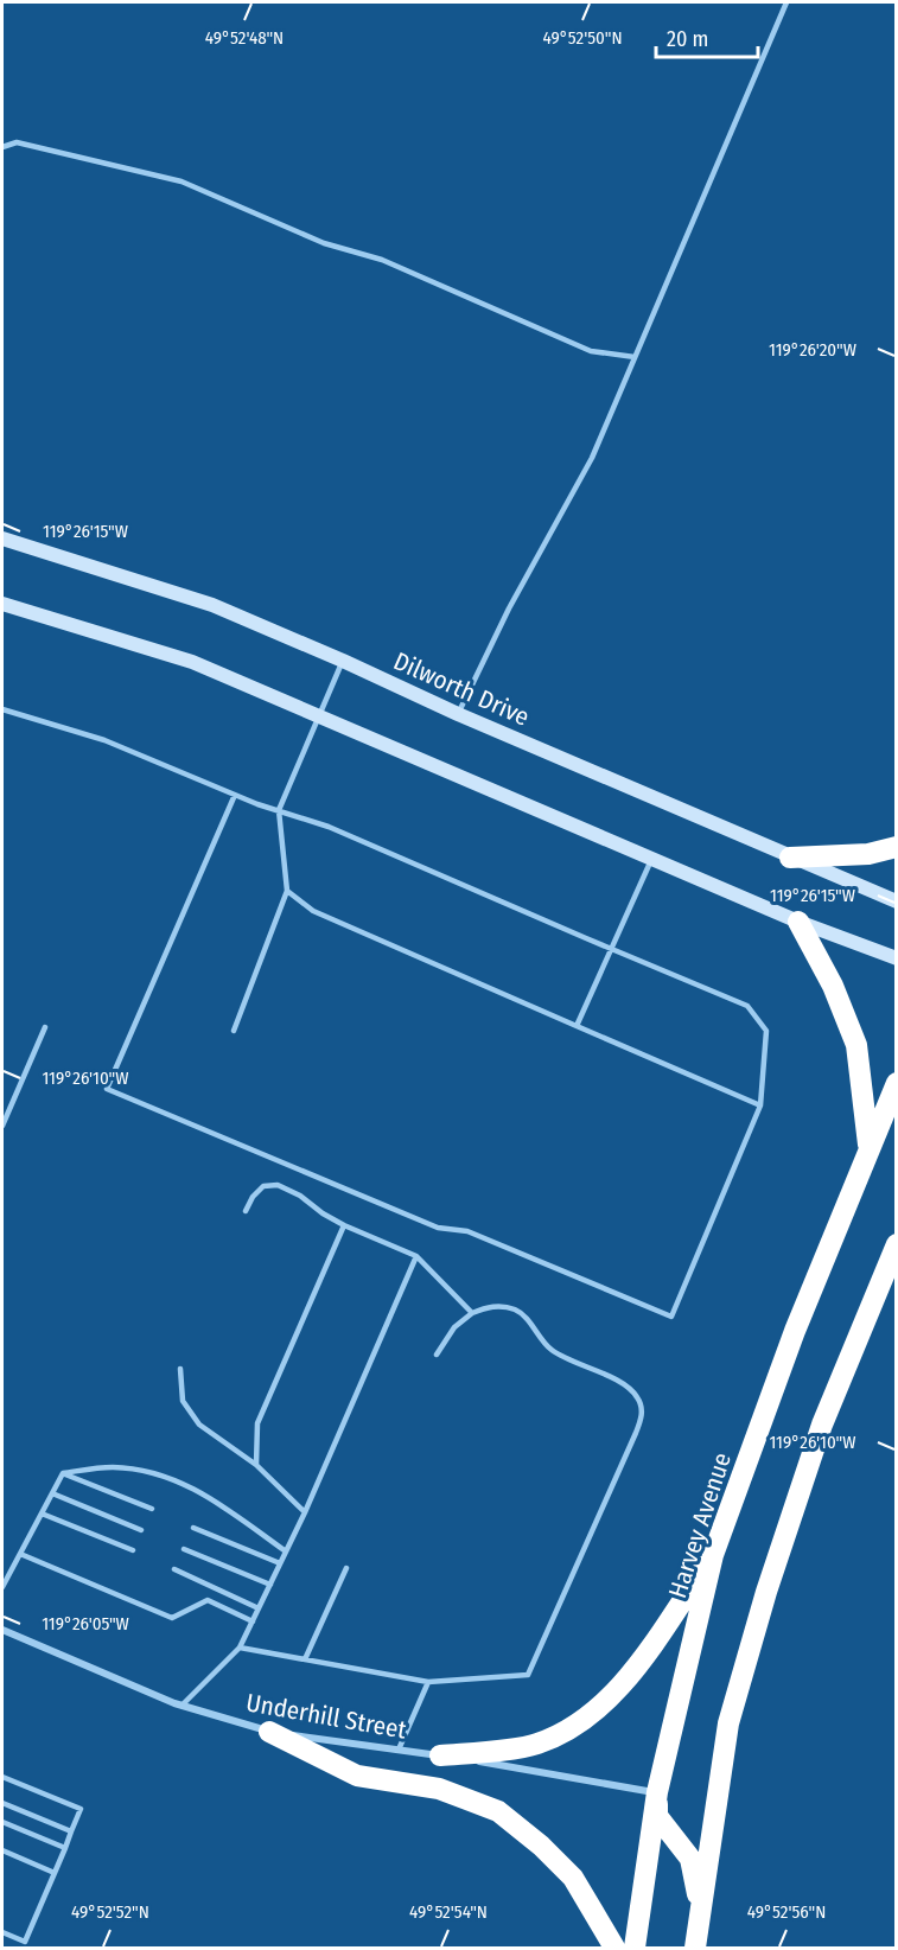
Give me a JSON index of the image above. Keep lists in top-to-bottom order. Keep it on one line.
{"streets":{"highway":["Harvey Avenue"],"main road":["Dilworth Drive"],"street":["Underhill Street"]},"crossings":[["Harvey Avenue","Underhill Street"]],"scale_bar":"20 m","coordinates":["49°52'48\"N","49°52'50\"N","119°26'20\"W","119°26'15\"W","119°26'10\"W","119°26'05\"W","49°52'52\"N","49°52'54\"N","49°52'56\"N"]}
